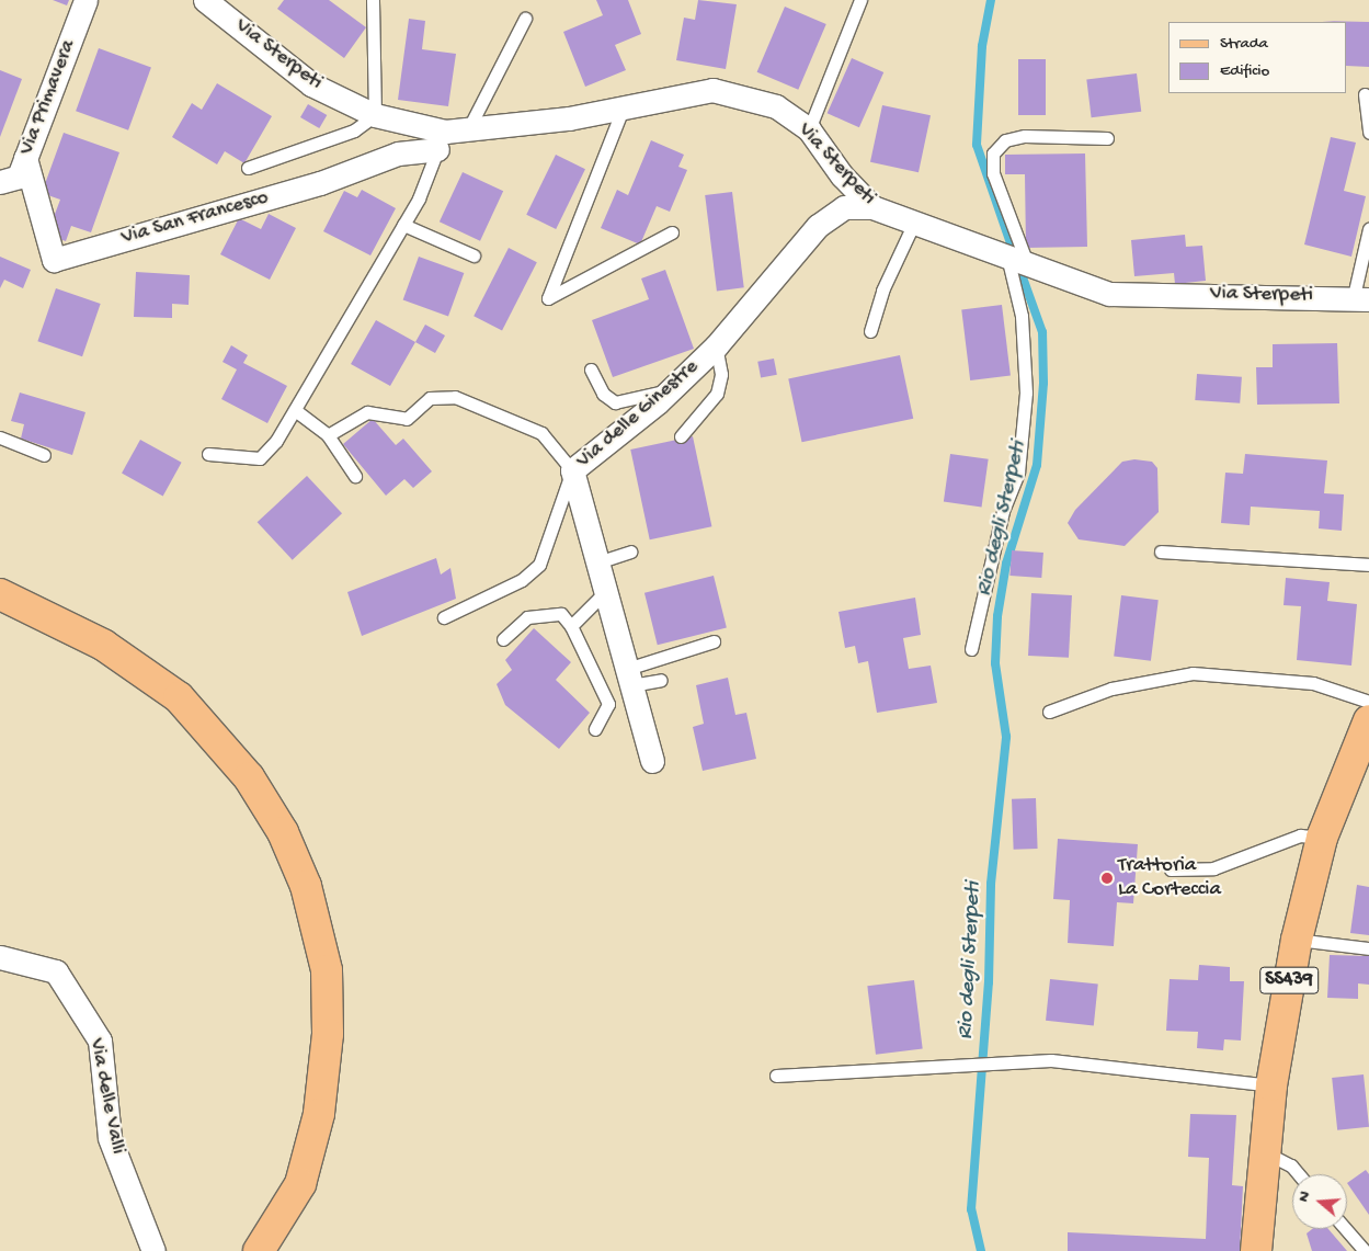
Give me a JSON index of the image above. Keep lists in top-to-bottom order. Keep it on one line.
{"streets":{"main road":["SS439"],"street":["Via Sterpeti","Via Primavera","Via San Francesco","Via delle Ginestre","Via delle Valli"]},"crossings":[["Via Sterpeti","Via San Francesco"],["Via Sterpeti","Via delle Ginestre"],["Via Primavera","Via San Francesco"]],"water":["Rio degli Sterpeti"],"places":["Trattoria La Corteccia"],"legend":["Strada","Edificio"],"north":"left"}
